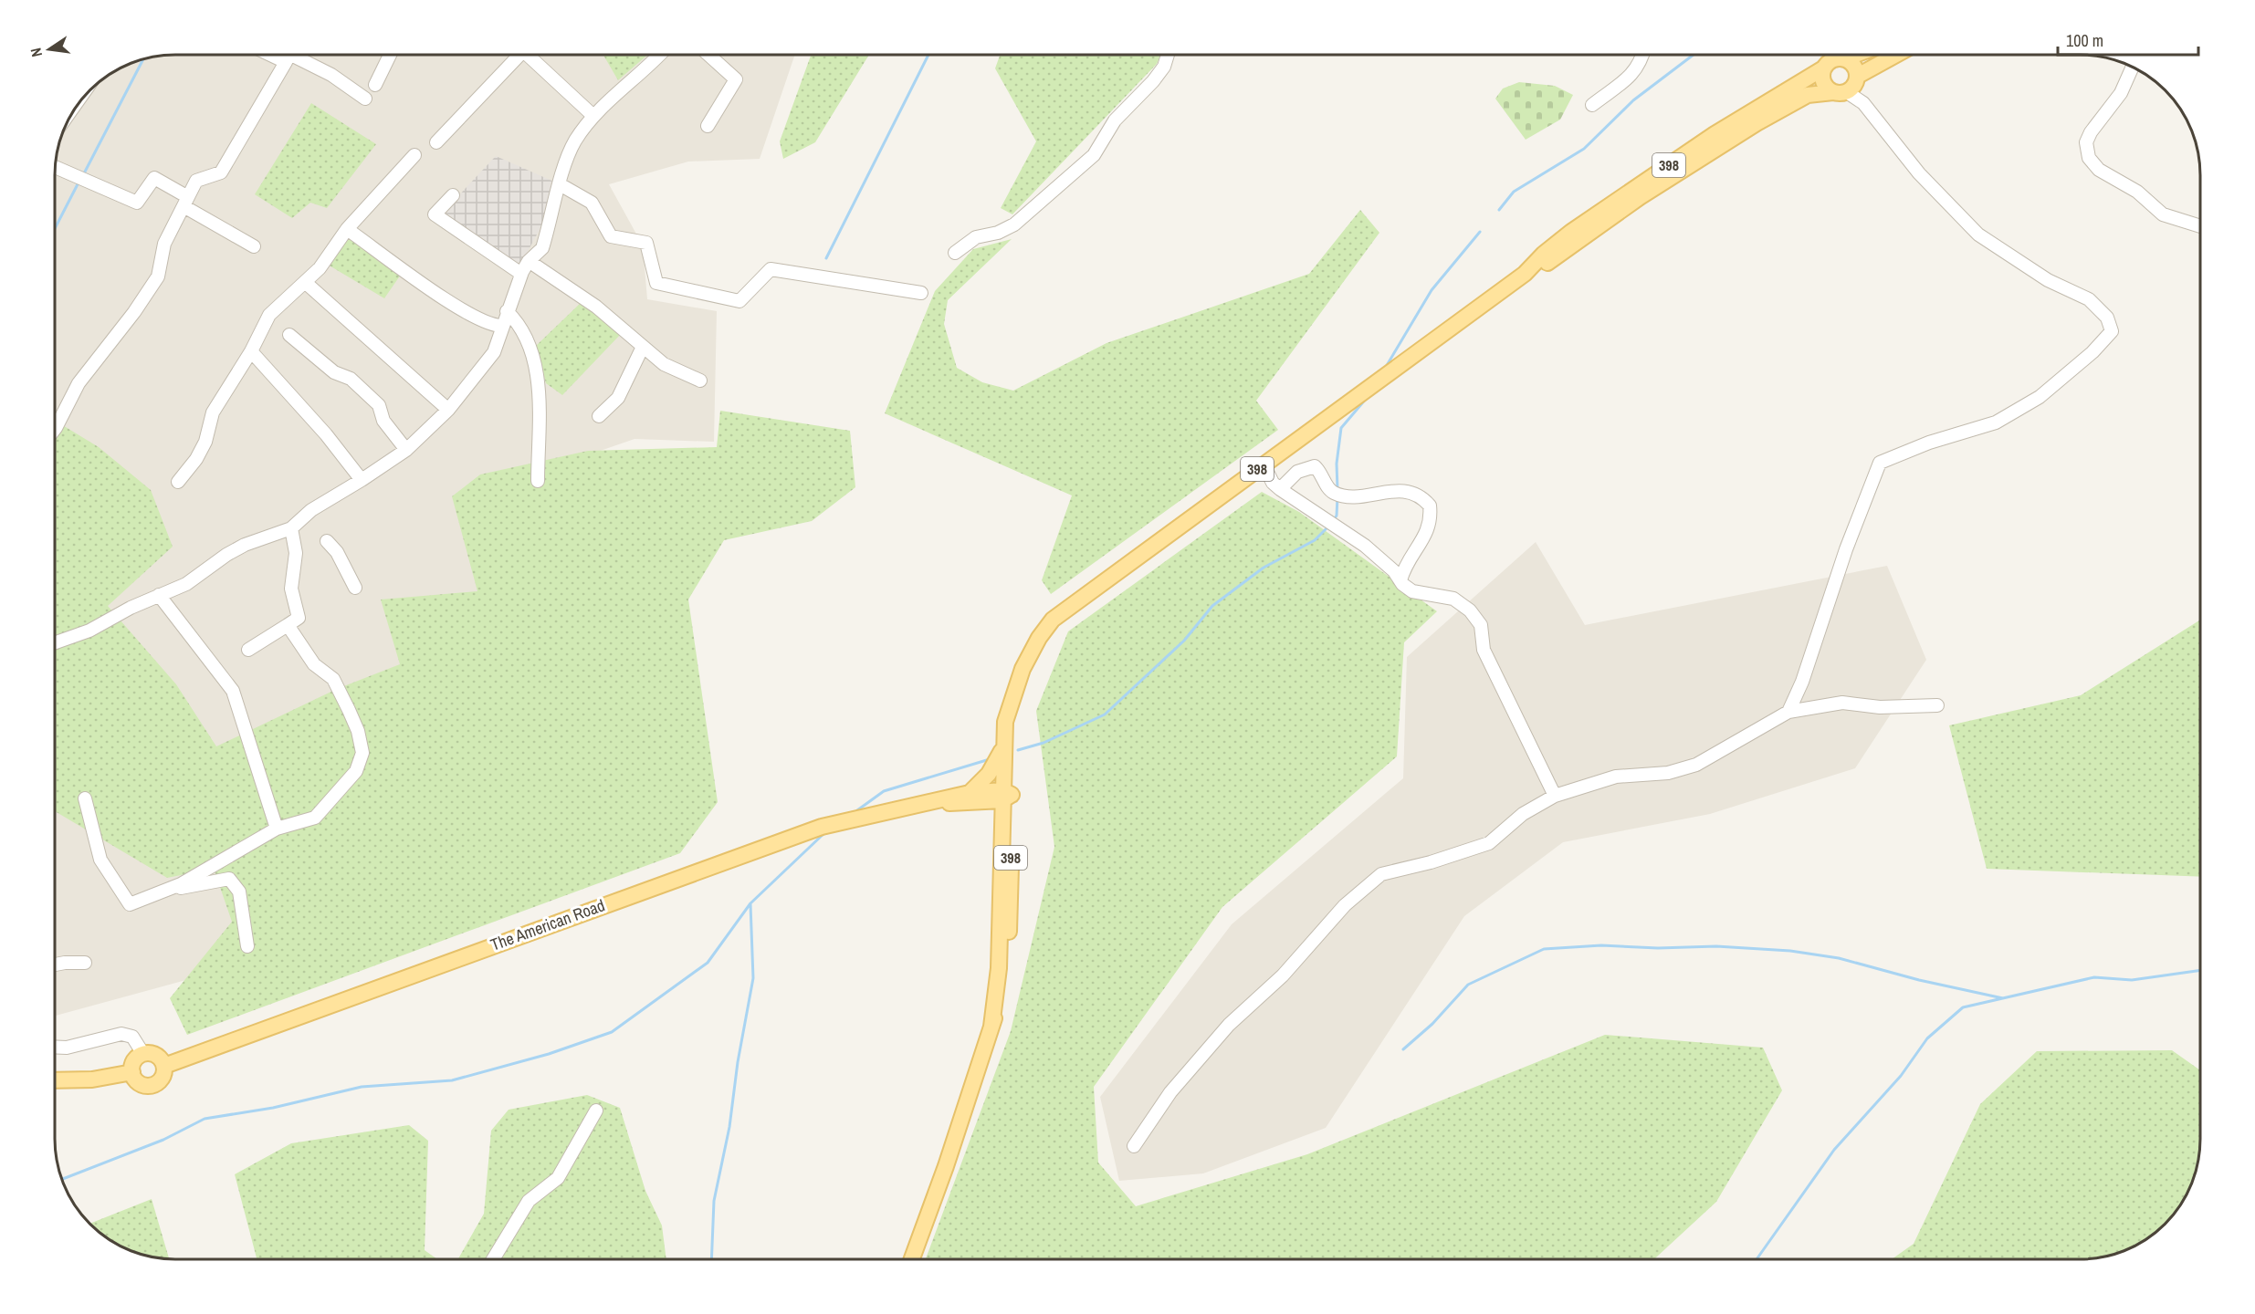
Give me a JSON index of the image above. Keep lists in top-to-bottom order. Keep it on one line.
{"streets":{"main road":["398","The American Road"]},"crossings":[["398","The American Road"]],"scale_bar":"100 m","north":"left"}
